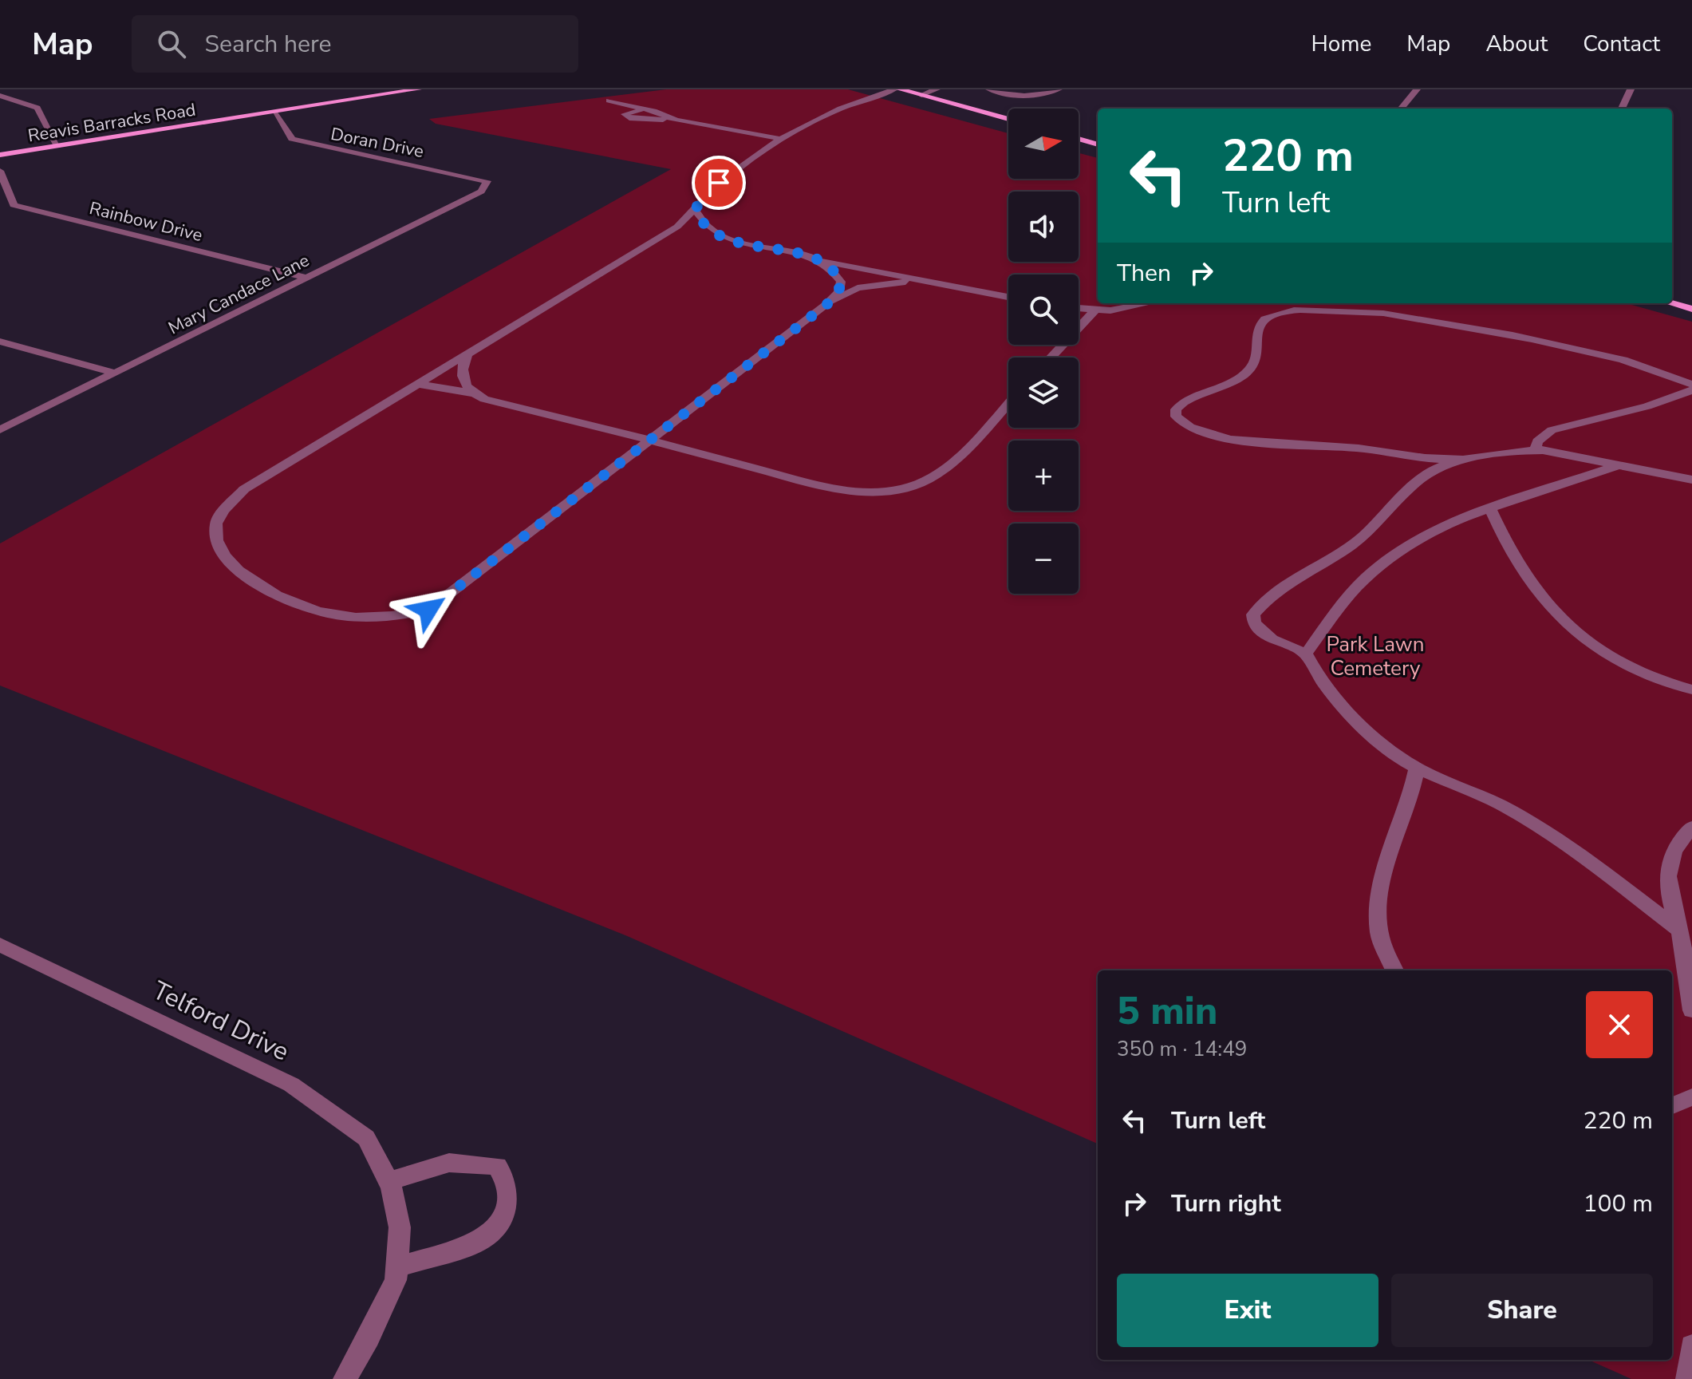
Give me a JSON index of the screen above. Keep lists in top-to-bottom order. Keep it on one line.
{"streets":{"main road":["Reavis Barracks Road"],"street":["Doran Drive","Rainbow Drive","Mary Candace Lane","Telford Drive"]},"crossings":[["Reavis Barracks Road","Doran Drive"],["Doran Drive","Mary Candace Lane"],["Rainbow Drive","Mary Candace Lane"]],"parks":["Park Lawn Cemetery"],"north":"right","page":{"header":"Map","search":"Search here","nav":["Home","Map","About","Contact"],"map_buttons":["+","−"],"turn":["220 m","Turn left"],"then":"Then","heading":["5 min","350 m · 14:49"],"list":[{"name":"Turn left","value":"220 m"},{"name":"Turn right","value":"100 m"}],"buttons":["Exit","Share"]}}
